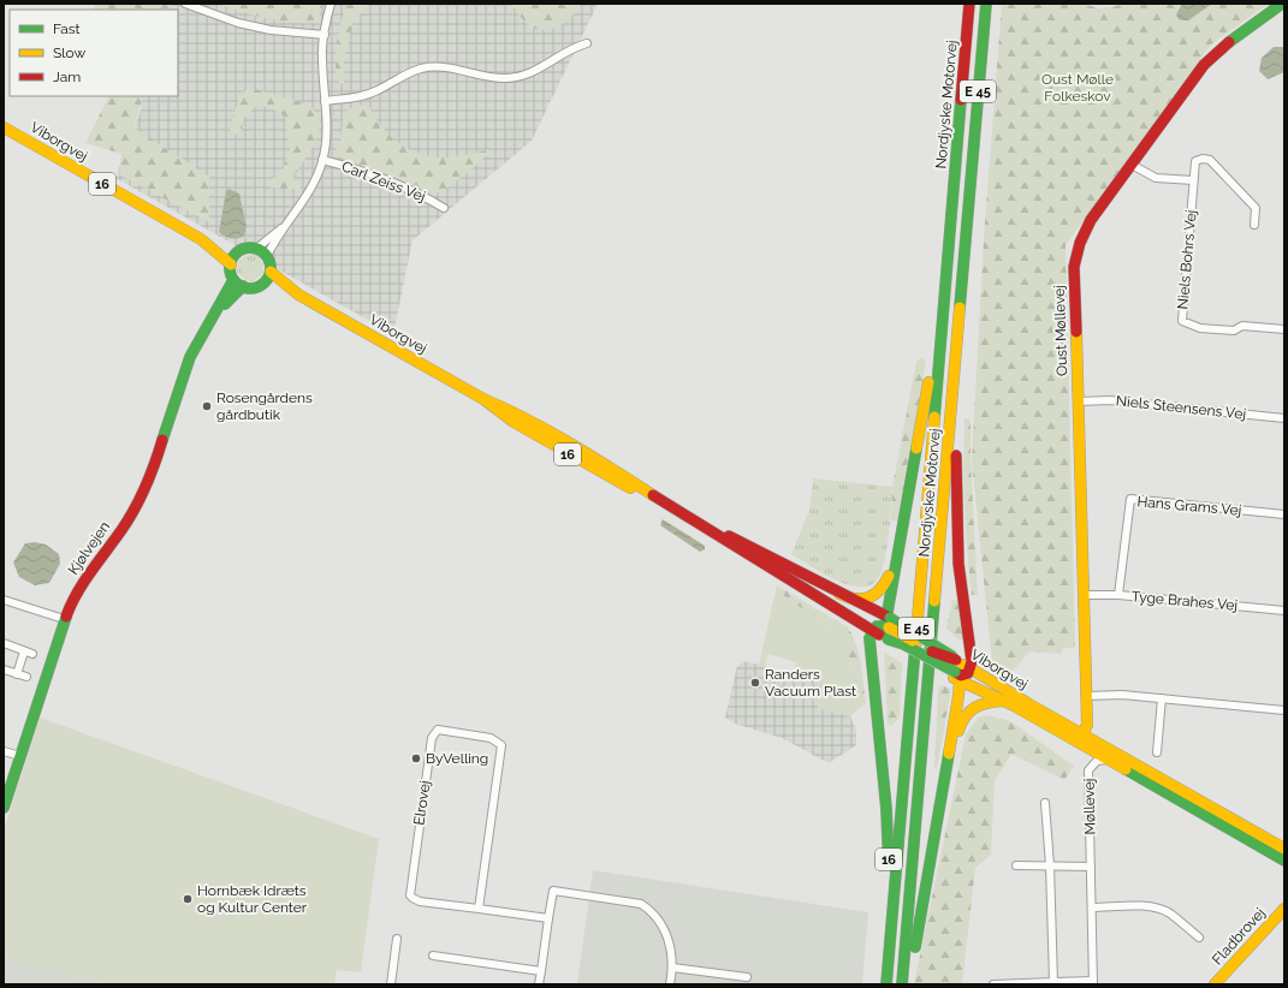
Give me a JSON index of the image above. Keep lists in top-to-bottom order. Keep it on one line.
{"streets":{"main road":["E 45","Nordjyske Motorvej","Viborgvej","16","Oust Møllevej","Kjølvejen","Fladbrovej"],"street":["Carl Zeiss Vej","Niels Bohrs Vej","Niels Steensens Vej","Hans Grams Vej","Tyge Brahes Vej","Elrovej","Møllevej"]},"crossings":[["Viborgvej","16"],["Viborgvej","Oust Møllevej"],["Viborgvej","Kjølvejen"],["Viborgvej","Møllevej"],["16","Kjølvejen"],["Oust Møllevej","Niels Steensens Vej"],["Oust Møllevej","Tyge Brahes Vej"],["Hans Grams Vej","Tyge Brahes Vej"]],"parks":["Oust Mølle Folkeskov"],"places":["Rosengårdens gårdbutik","Randers Vacuum Plast","ByVelling","Hornbæk Idræts og Kultur Center"],"legend":["Fast","Slow","Jam"]}
